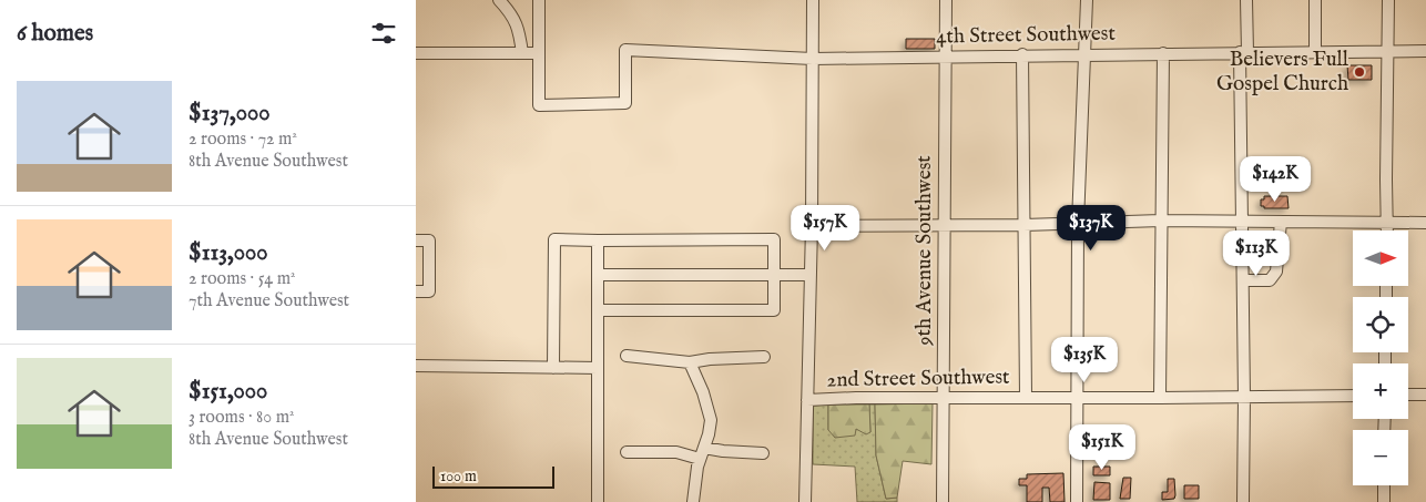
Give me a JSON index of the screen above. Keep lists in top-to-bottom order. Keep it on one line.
{"streets":{"street":["4th Street Southwest","9th Avenue Southwest","2nd Street Southwest"]},"crossings":[["4th Street Southwest","9th Avenue Southwest"],["9th Avenue Southwest","2nd Street Southwest"]],"places":["Believers Full Gospel Church"],"scale_bar":"100 m","north":"right","page":{"heading":"6 homes","list":[{"name":"$137,000","note":"2 rooms · 72 m² · 8th Avenue Southwest"},{"name":"$113,000","note":"2 rooms · 54 m² · 7th Avenue Southwest"},{"name":"$151,000","note":"3 rooms · 80 m² · 8th Avenue Southwest"}],"price":["$142K","$157K","$137K","$113K","$135K","$151K"],"map_buttons":["+","−"],"scale":"100 m"}}
